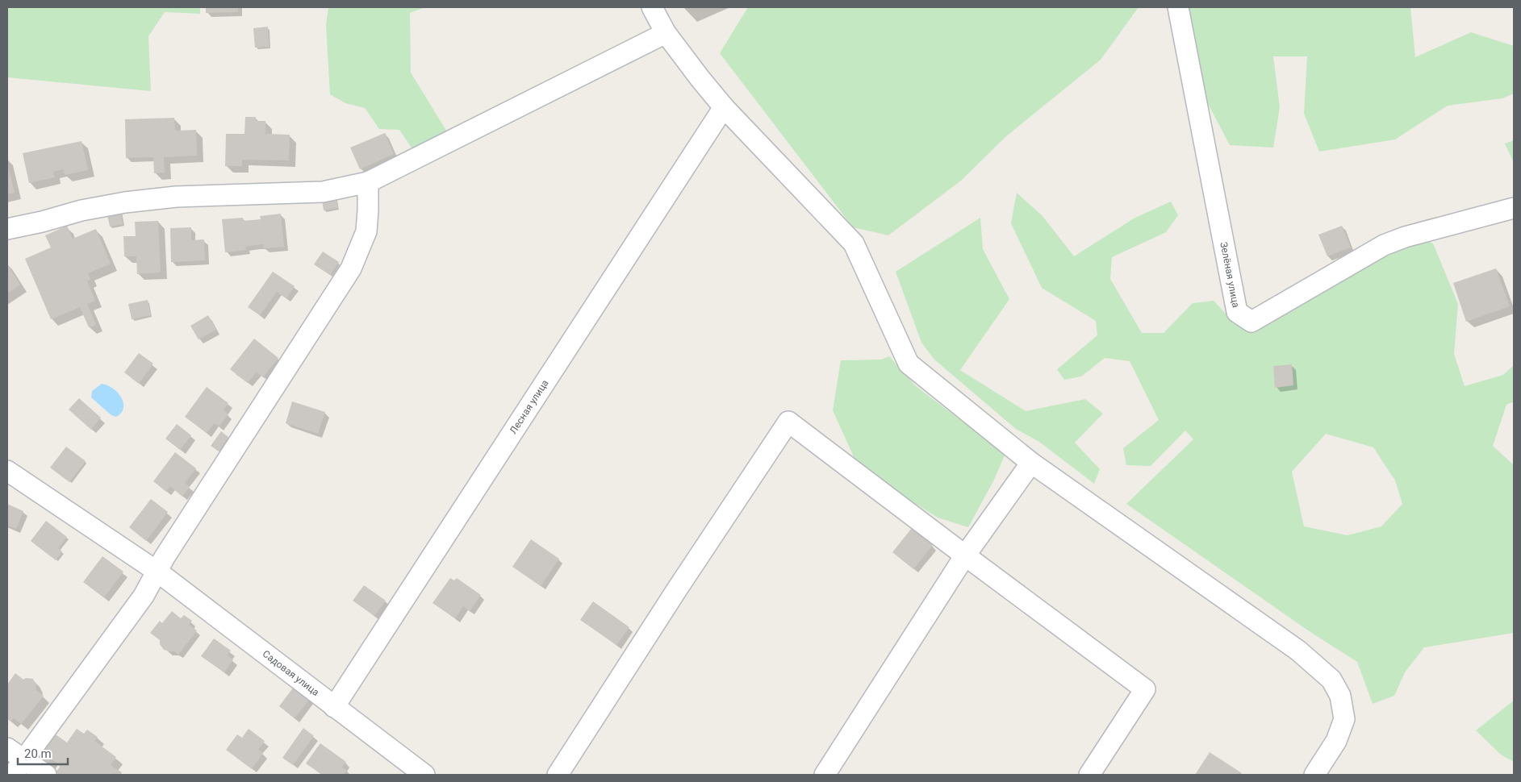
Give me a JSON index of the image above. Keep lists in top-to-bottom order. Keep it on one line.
{"streets":{"street":["Зелёная улица","Лесная улица","Садовая улица"]},"crossings":[["Лесная улица","Садовая улица"]],"scale_bar":"20 m"}
